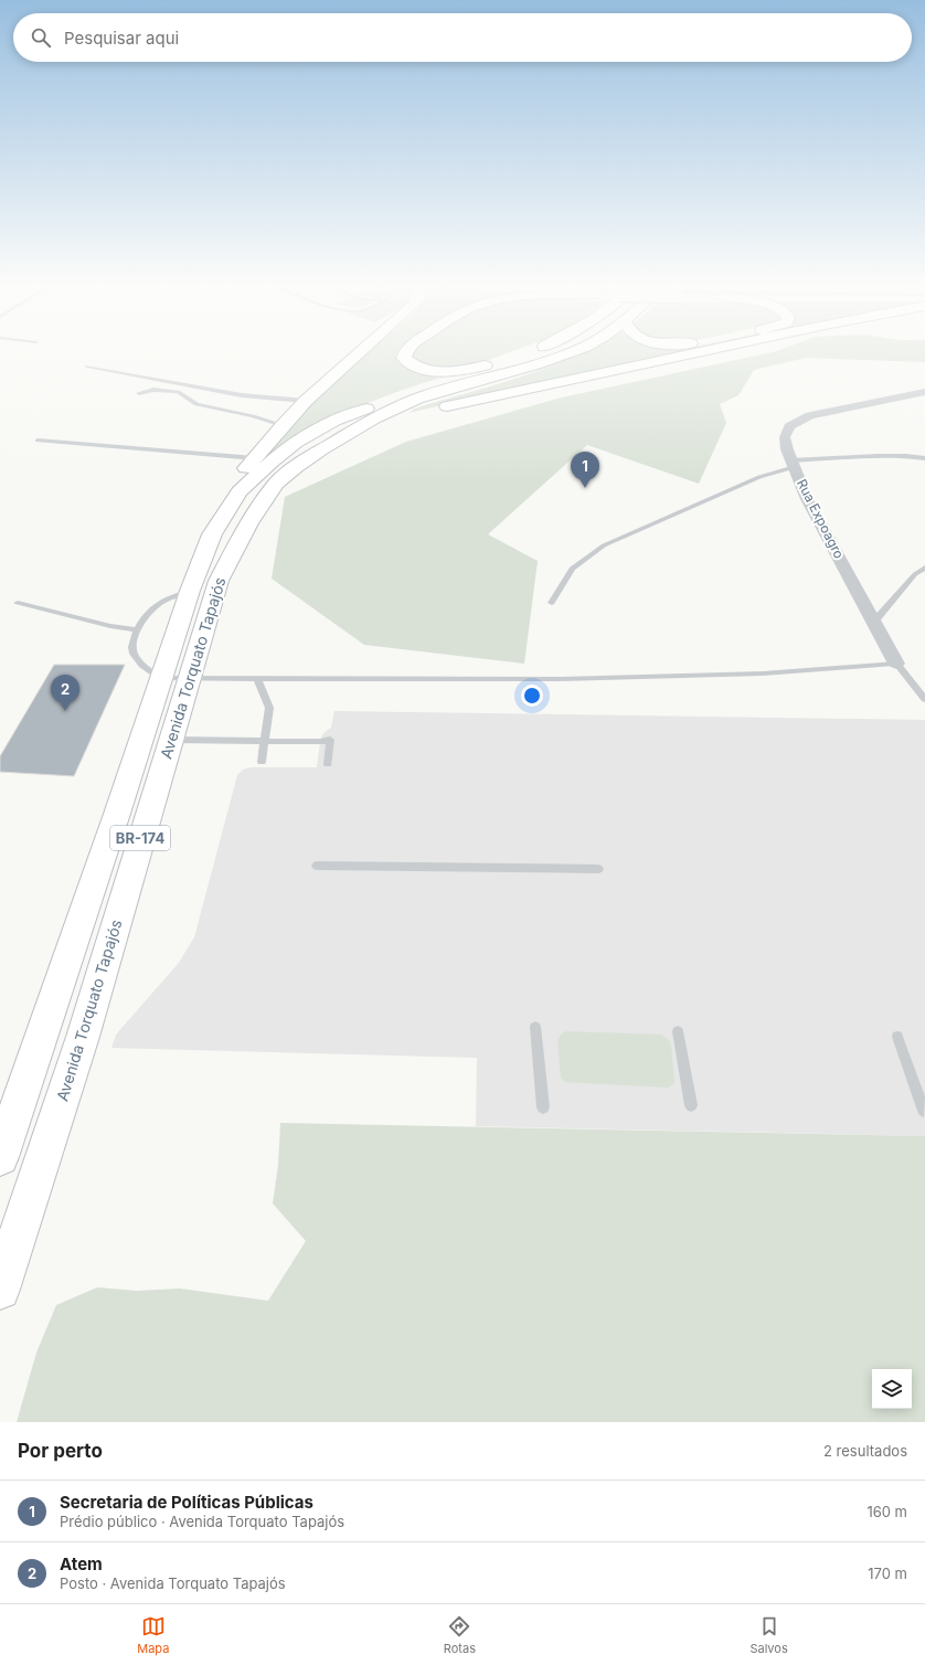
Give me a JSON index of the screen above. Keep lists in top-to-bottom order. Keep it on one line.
{"streets":{"highway":["Avenida Torquato Tapajós","BR-174"],"street":["Rua Expoagro"]},"page":{"search":"Pesquisar aqui","pins":["1","2"],"heading":["Por perto","2 resultados"],"list":[{"mark":"1","name":"Secretaria de Políticas Públicas","note":"Prédio público · Avenida Torquato Tapajós","value":"160 m"},{"mark":"2","name":"Atem","note":"Posto · Avenida Torquato Tapajós","value":"170 m"}],"nav":["Mapa","Rotas","Salvos"]}}
